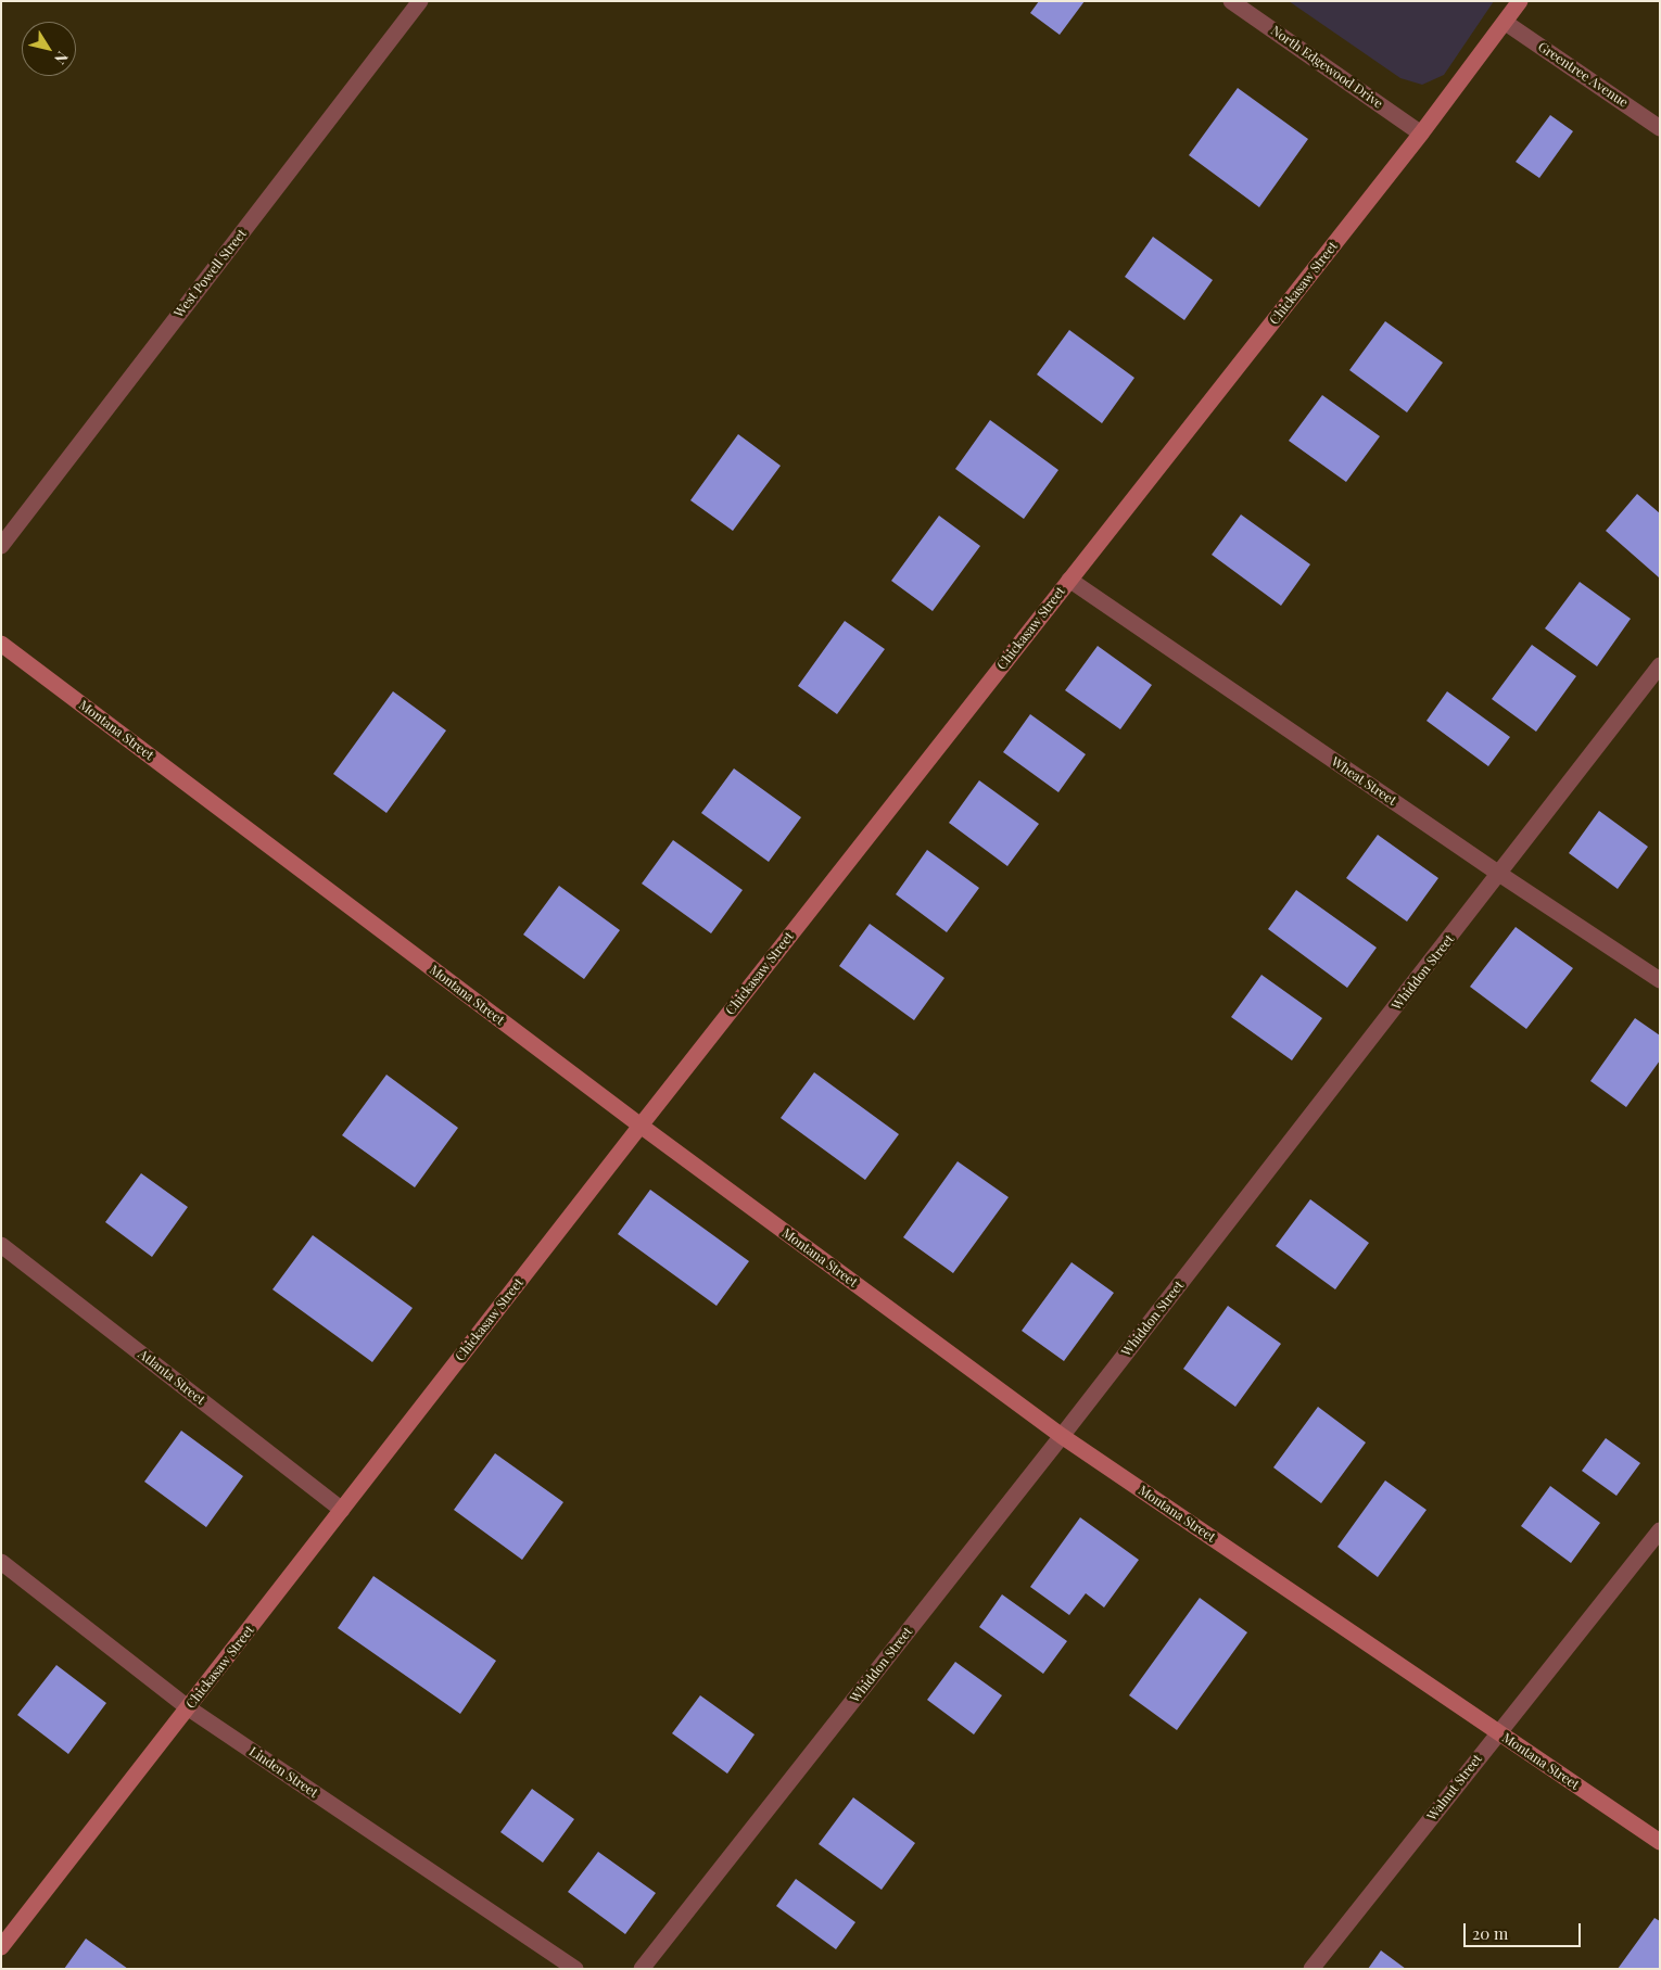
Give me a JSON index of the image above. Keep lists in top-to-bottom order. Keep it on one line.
{"streets":{"street":["North Edgewood Drive","Greentree Avenue","West Powell Street","Chickasaw Street","Montana Street","Wheat Street","Whiddon Street","Atlanta Street","Linden Street","Walnut Street"]},"crossings":[["North Edgewood Drive","Chickasaw Street"],["Greentree Avenue","Chickasaw Street"],["Chickasaw Street","Montana Street"],["Chickasaw Street","Wheat Street"],["Chickasaw Street","Atlanta Street"],["Chickasaw Street","Linden Street"],["Montana Street","Whiddon Street"],["Montana Street","Walnut Street"],["Wheat Street","Whiddon Street"]],"scale_bar":"20 m","north":"bottom right"}
